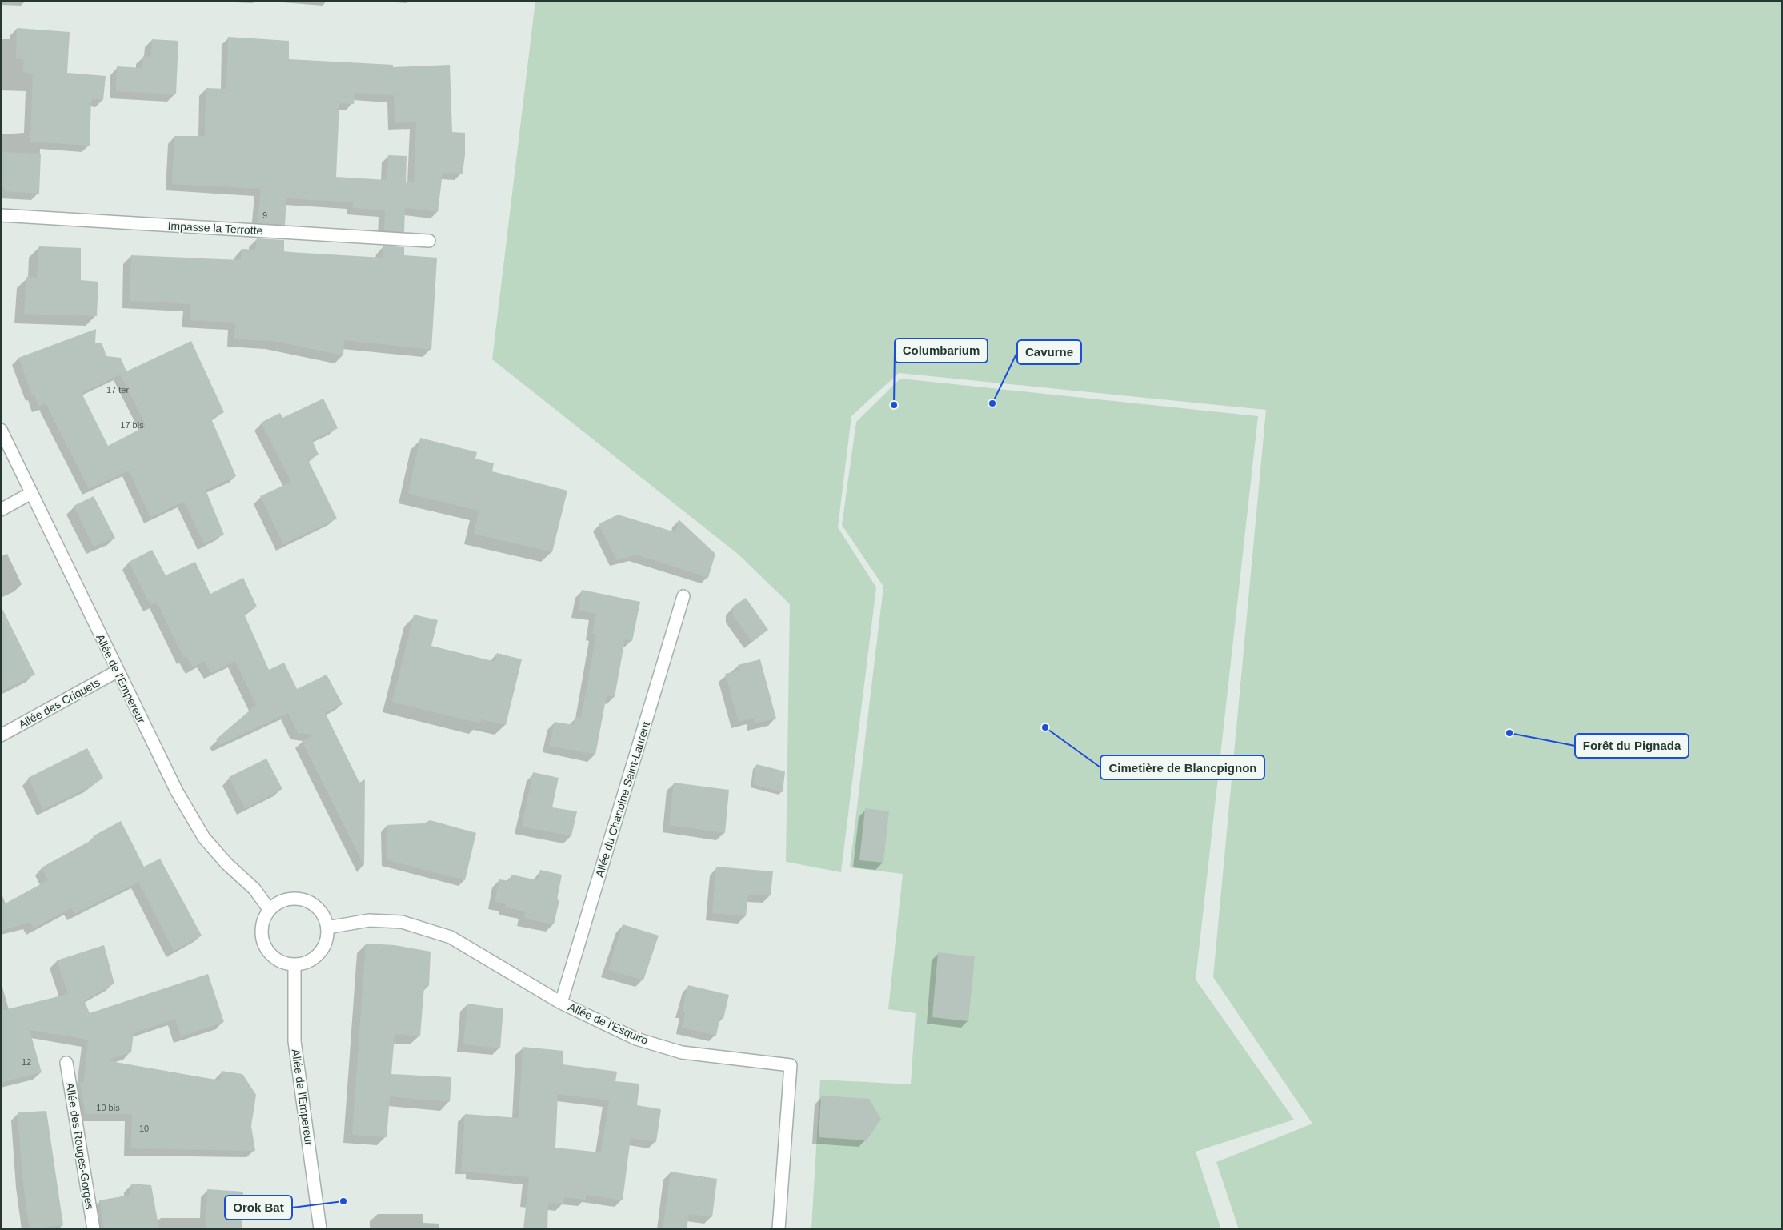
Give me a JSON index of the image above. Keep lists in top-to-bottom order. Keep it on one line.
{"streets":{"street":["Impasse la Terrotte","Allée de l'Empereur","Allée des Criquets","Allée du Chanoine Saint-Laurent","Allée de l'Esquiro","Allée des Rouges-Gorges"]},"crossings":[["Allée de l'Empereur","Allée des Criquets"],["Allée de l'Empereur","Allée de l'Esquiro"],["Allée du Chanoine Saint-Laurent","Allée de l'Esquiro"]],"places":["Cavurne","Columbarium","Cimetière de Blancpignon","Forêt du Pignada","Orok Bat"],"house_numbers":["9","17 ter","17 bis","12","10 bis","10"]}
